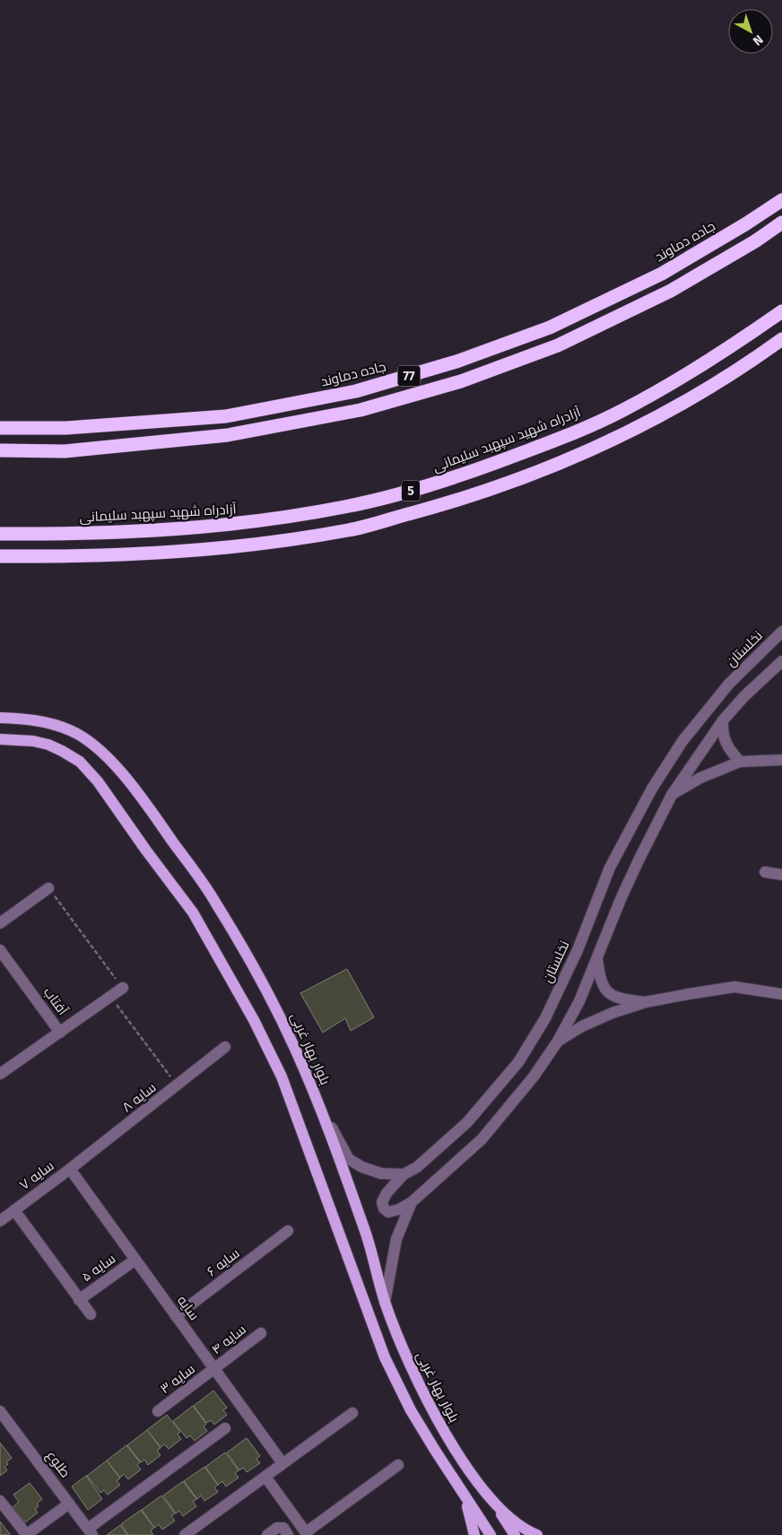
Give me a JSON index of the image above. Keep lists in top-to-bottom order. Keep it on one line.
{"streets":{"highway":["جاده دماوند","77","آزادراه شهید سپهبد سلیمانی","5"],"main road":["بلوار بهار غربی"],"street":["نخلستان","آفتاب","سایه ۸","سایه ۷","سایه ۶","سایه ۵","سایه","سایه ۴","سایه ۳","طلوع"]},"crossings":[["سایه ۸","سایه ۷"],["سایه ۸","سایه"],["سایه ۷","سایه"],["سایه ۶","سایه"],["سایه ۵","سایه"],["سایه","سایه ۴"],["سایه","سایه ۳"],["سایه ۴","سایه ۳"]],"north":"bottom right"}
